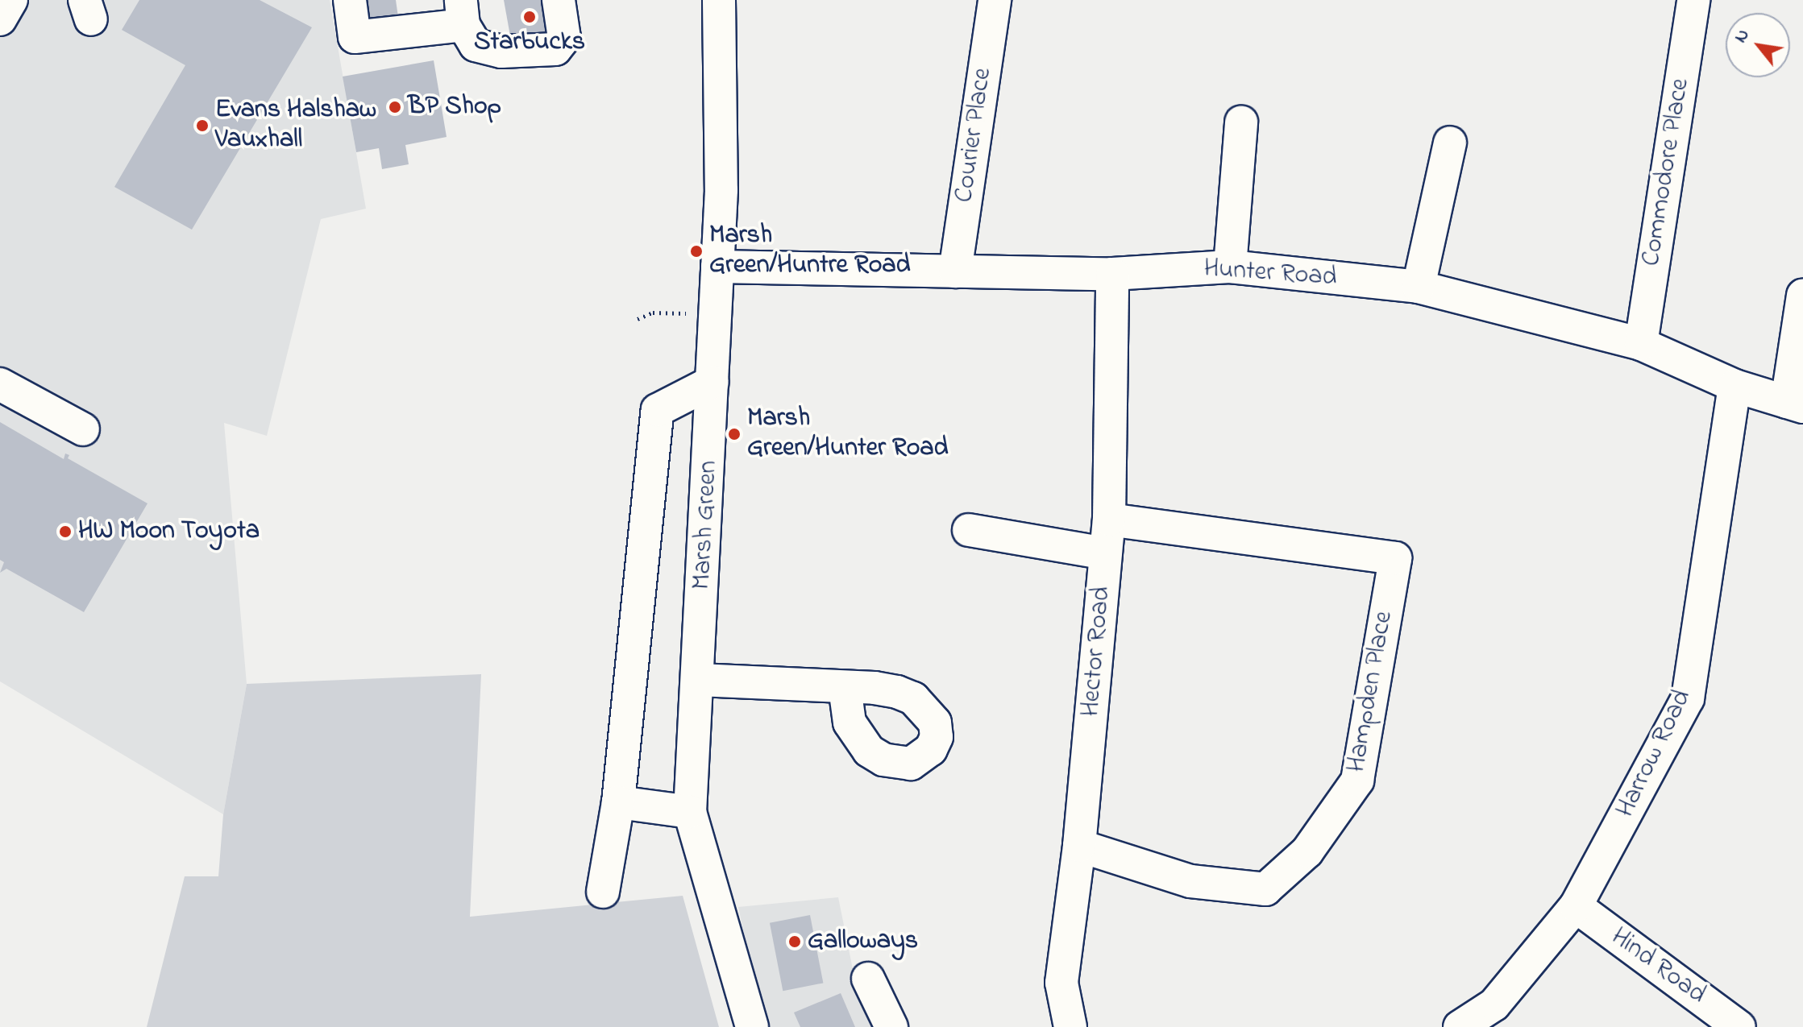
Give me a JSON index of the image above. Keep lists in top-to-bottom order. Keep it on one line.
{"streets":{"street":["Courier Place","Commodore Place","Hunter Road","Marsh Green","Hector Road","Hampden Place","Harrow Road","Hind Road"]},"crossings":[["Courier Place","Hunter Road"],["Commodore Place","Hunter Road"],["Hunter Road","Marsh Green"],["Hunter Road","Hector Road"],["Hunter Road","Harrow Road"],["Hector Road","Hampden Place"],["Harrow Road","Hind Road"]],"places":["Starbucks","BP Shop","Evans Halshaw Vauxhall","Marsh Green/Huntre Road","Marsh Green/Hunter Road","HW Moon Toyota","Galloways"],"north":"top left"}
